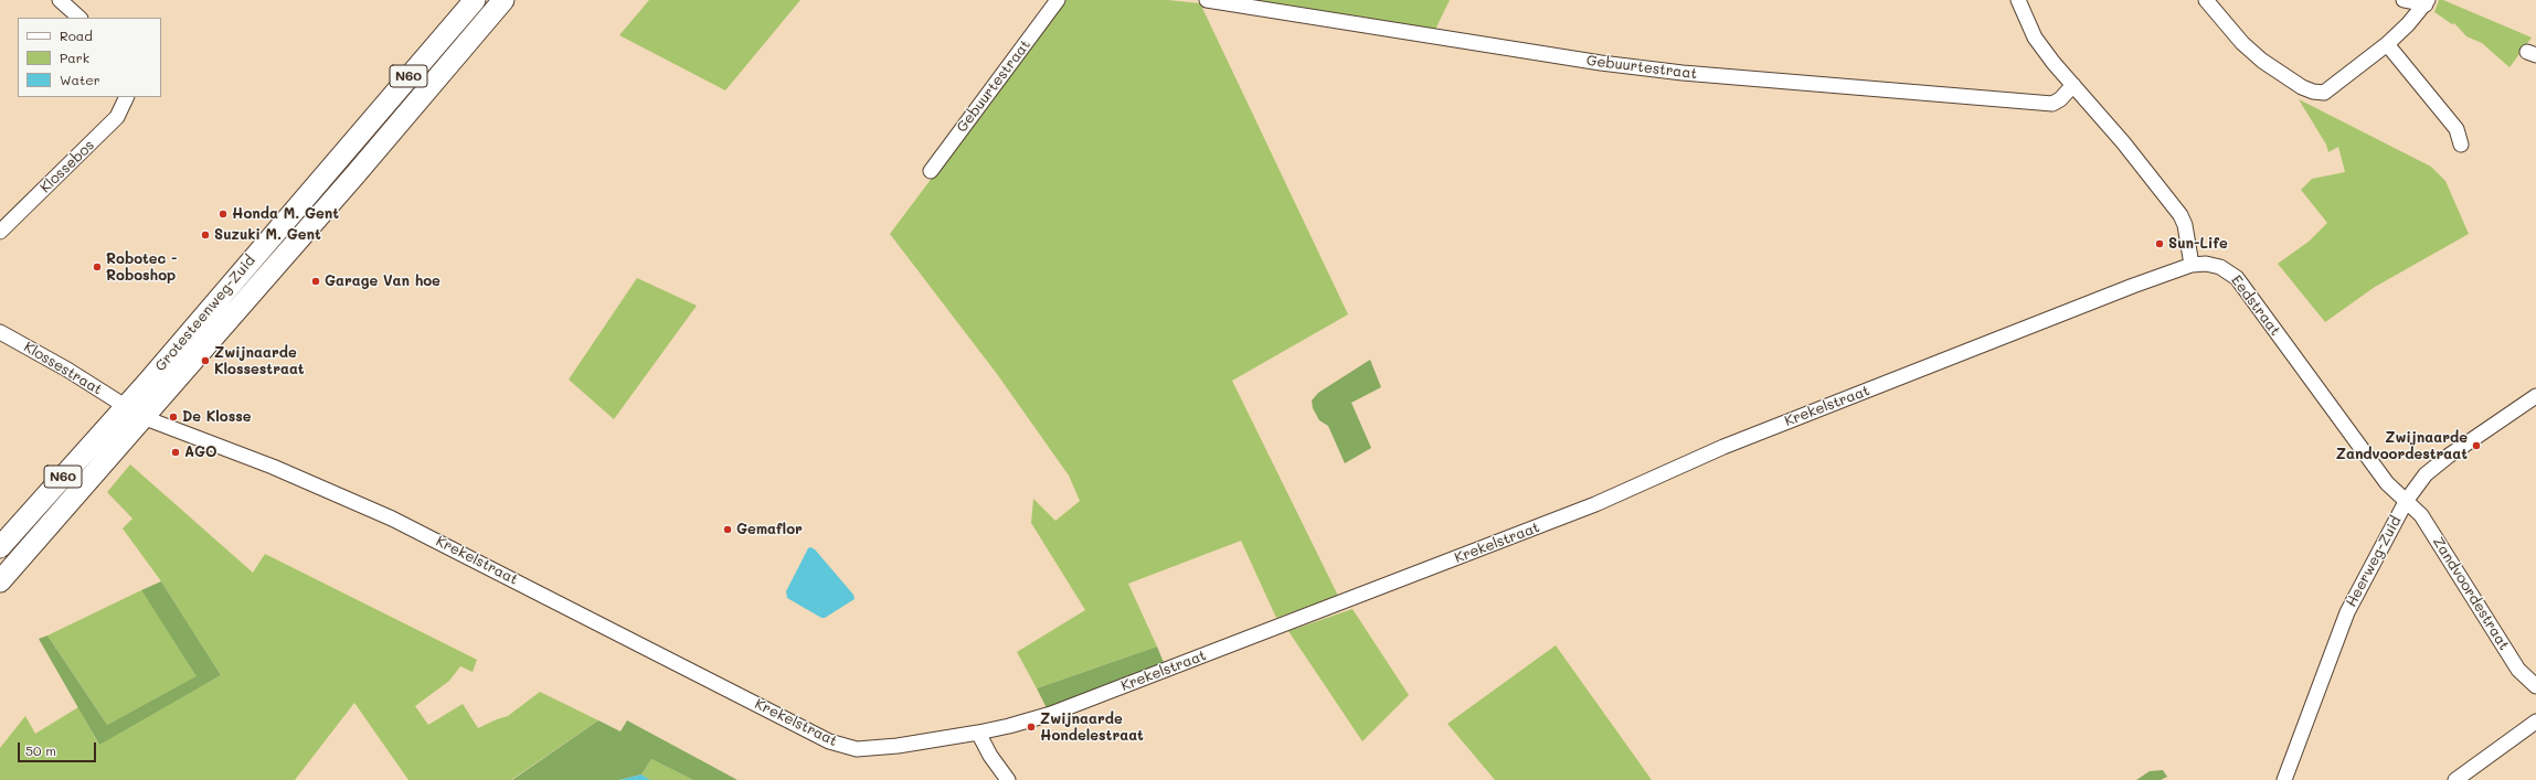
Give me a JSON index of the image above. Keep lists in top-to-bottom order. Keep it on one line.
{"streets":{"highway":["N60","Grotesteenweg-Zuid"],"street":["Gebuurtestraat","Klossebos","Eedstraat","Klossestraat","Krekelstraat","Heerweg-Zuid","Zandvoordestraat"]},"crossings":[["N60","Grotesteenweg-Zuid"],["N60","Klossestraat"],["N60","Krekelstraat"],["Eedstraat","Krekelstraat"],["Eedstraat","Heerweg-Zuid"],["Eedstraat","Zandvoordestraat"],["Grotesteenweg-Zuid","Klossestraat"],["Grotesteenweg-Zuid","Krekelstraat"],["Klossestraat","Krekelstraat"],["Heerweg-Zuid","Zandvoordestraat"]],"places":["Honda M. Gent","Suzuki M. Gent","Sun-Life","Robotec - Roboshop","Garage Van hoe","Zwijnaarde Klossestraat","De Klosse","Zwijnaarde Zandvoordestraat","AGO","Gemaflor","Zwijnaarde Hondelestraat"],"legend":["Road","Park","Water"],"scale_bar":"50 m"}
